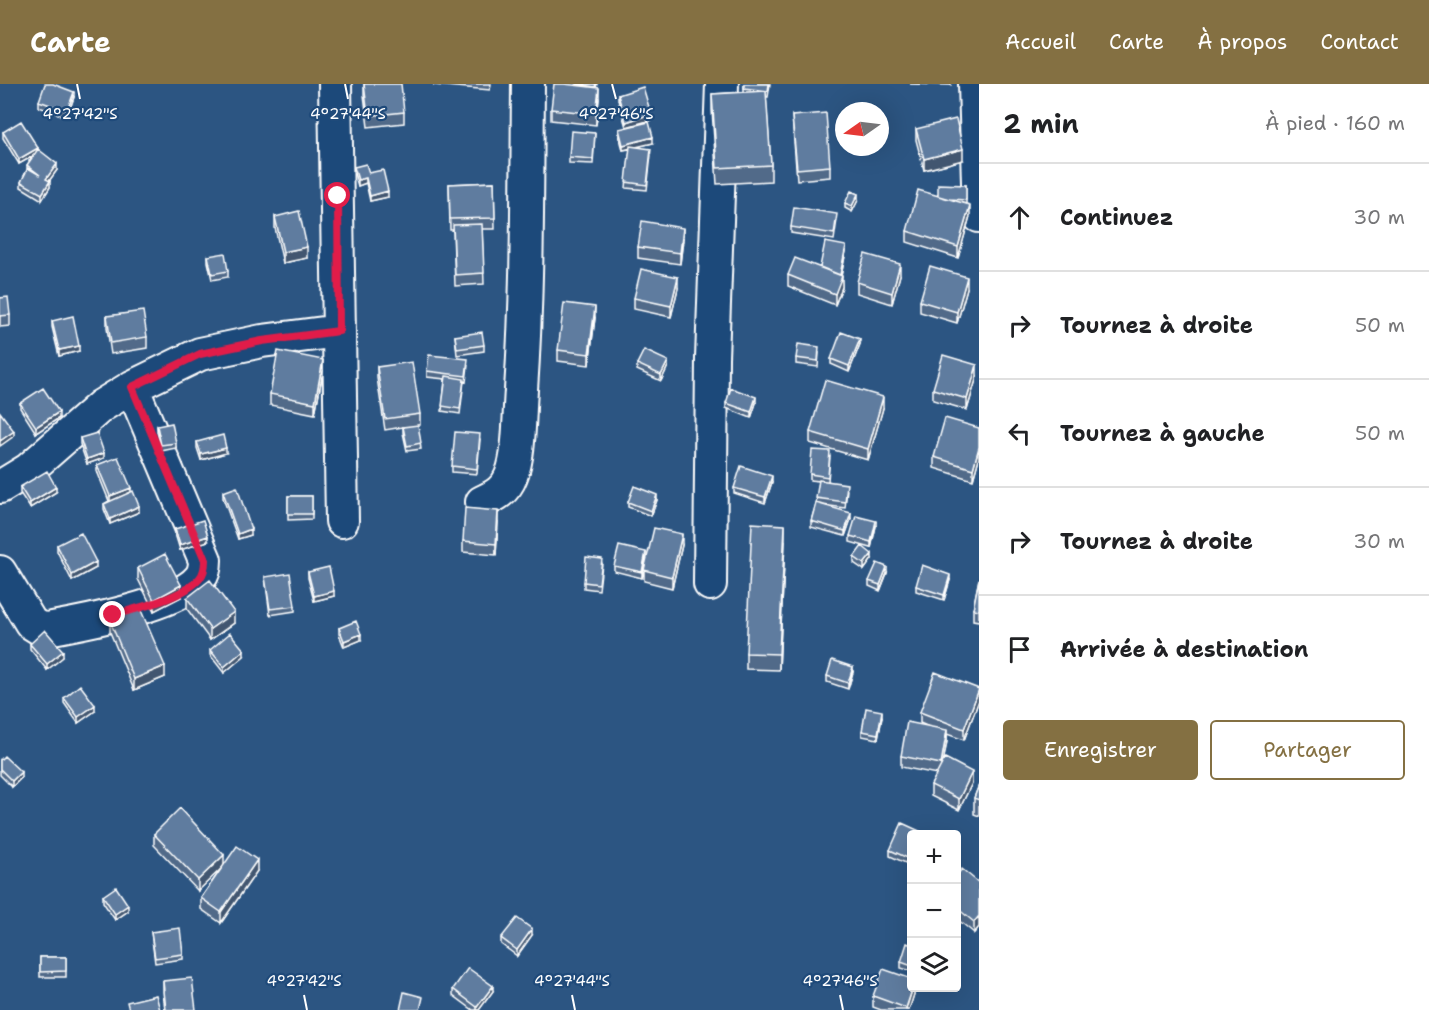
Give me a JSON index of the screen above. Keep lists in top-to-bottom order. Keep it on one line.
{"north":"left","page":{"header":"Carte","nav":["Accueil","Carte","À propos","Contact"],"heading":["2 min","À pied · 160 m"],"list":[["Continuez","30 m"],["Tournez à droite","50 m"],["Tournez à gauche","50 m"],["Tournez à droite","30 m"],"Arrivée à destination"],"buttons":["Enregistrer","Partager"],"map_buttons":["+","−"]},"coordinates":["4°27'42\"S","4°27'44\"S","4°27'46\"S"]}
